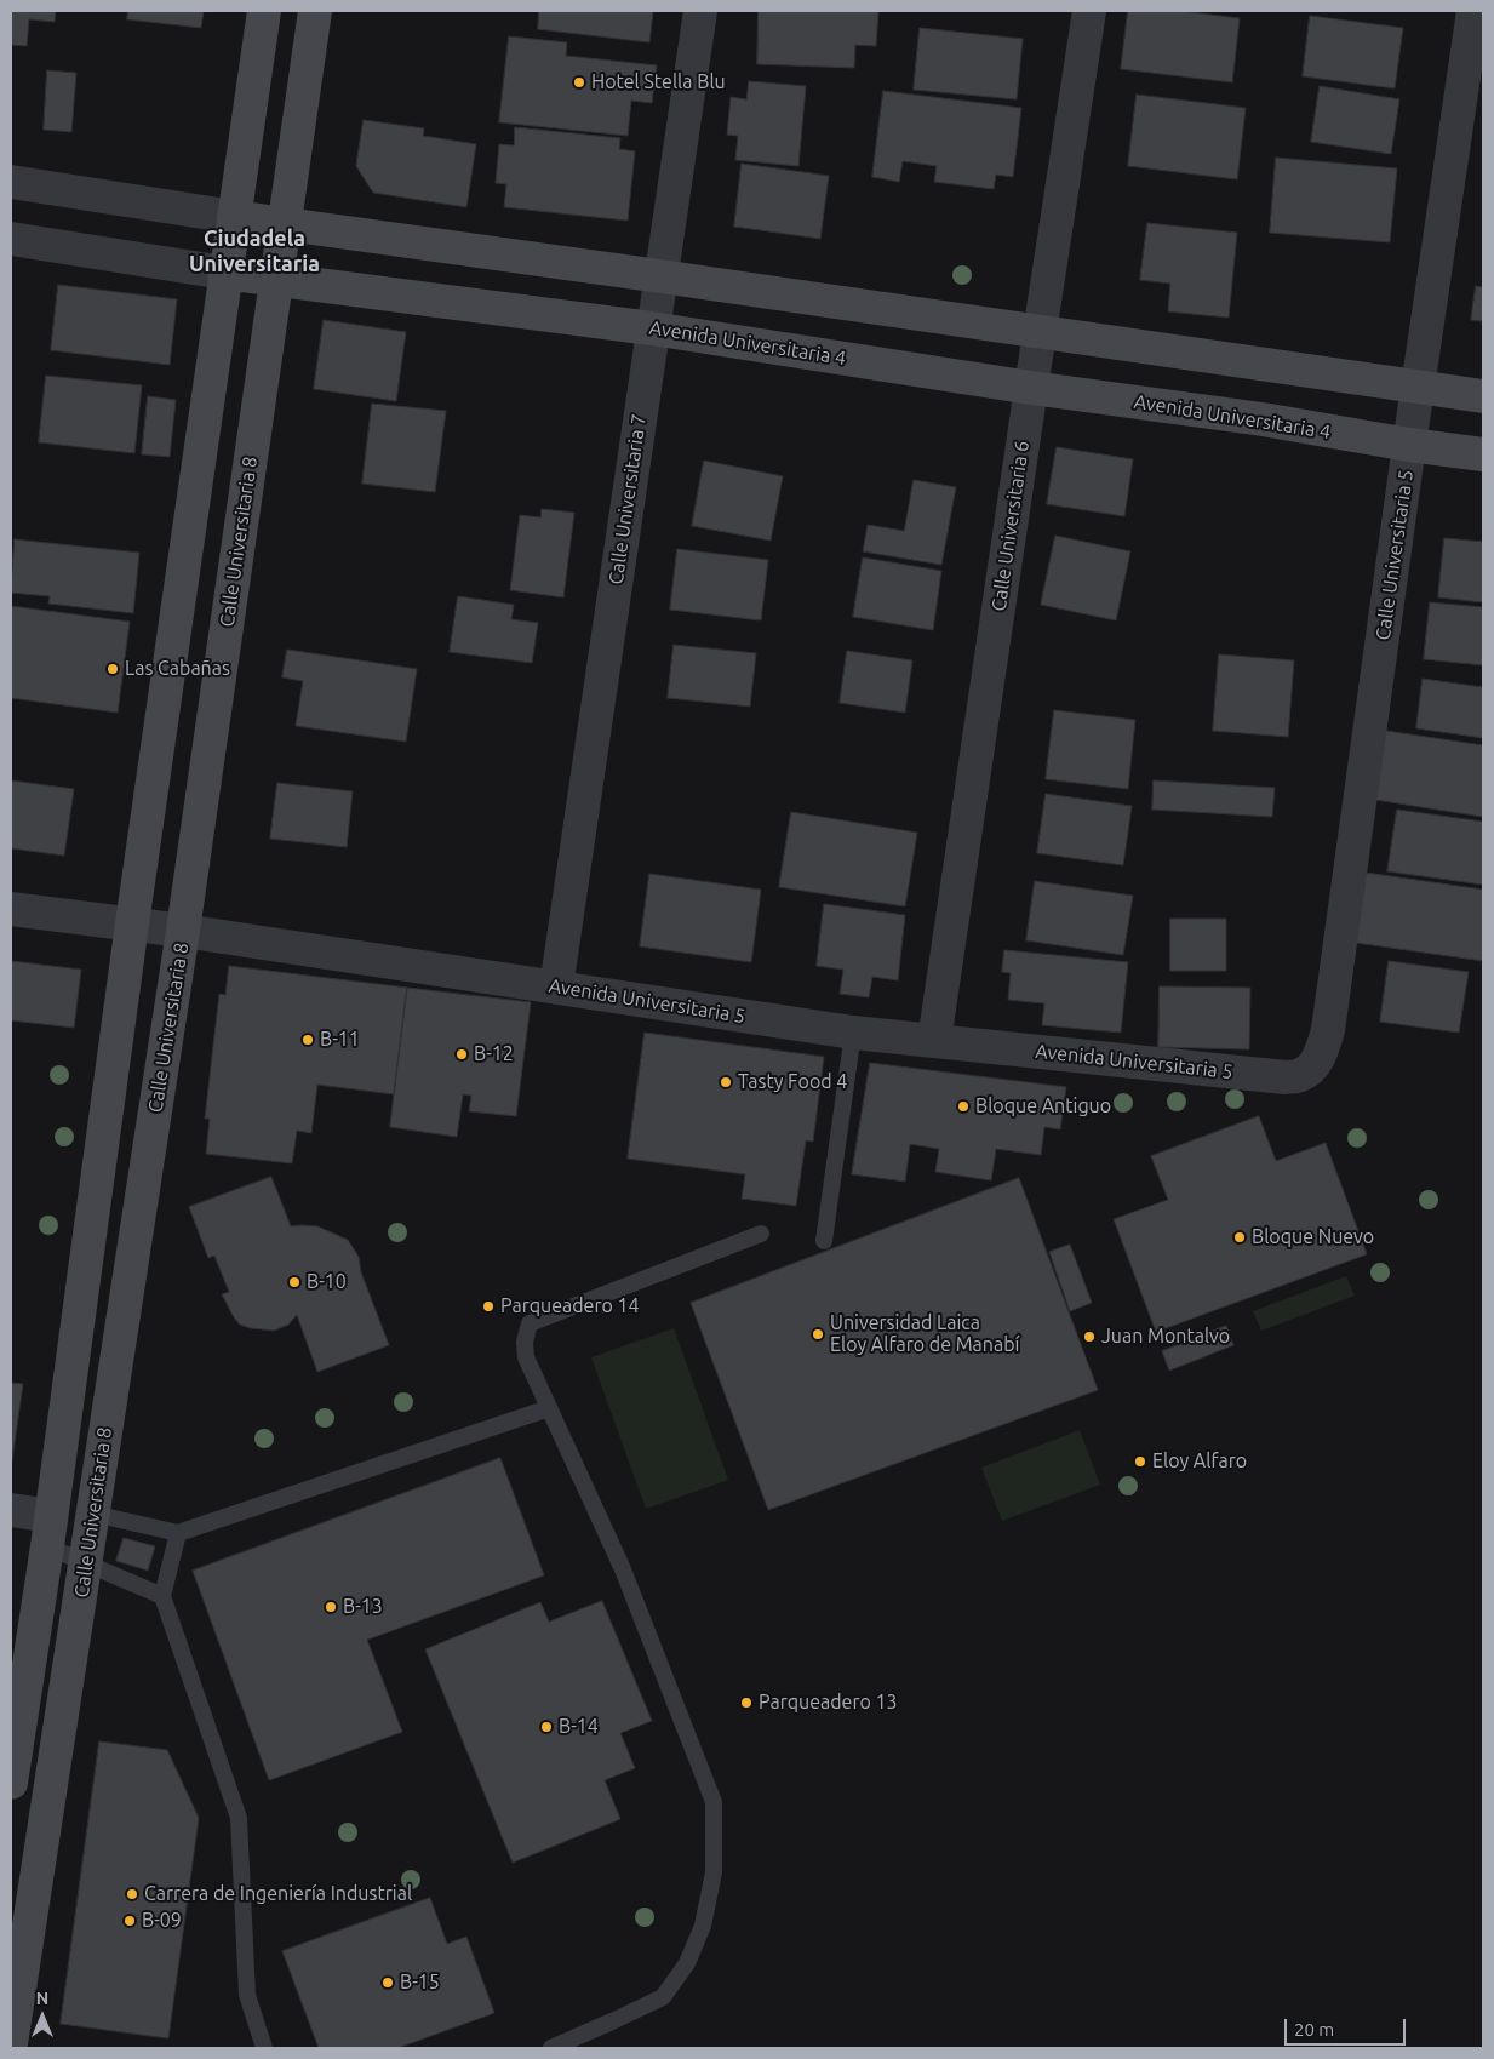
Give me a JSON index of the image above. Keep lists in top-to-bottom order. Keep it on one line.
{"streets":{"street":["Avenida Universitaria 4","Calle Universitaria 7","Calle Universitaria 6","Calle Universitaria 8","Calle Universitaria 5","Avenida Universitaria 5"]},"crossings":[["Avenida Universitaria 4","Calle Universitaria 7"],["Avenida Universitaria 4","Calle Universitaria 6"],["Avenida Universitaria 4","Calle Universitaria 8"],["Avenida Universitaria 4","Calle Universitaria 5"],["Calle Universitaria 7","Avenida Universitaria 5"],["Calle Universitaria 6","Avenida Universitaria 5"],["Calle Universitaria 8","Avenida Universitaria 5"],["Calle Universitaria 5","Avenida Universitaria 5"]],"districts":["Ciudadela Universitaria"],"places":["Hotel Stella Blu","Las Cabañas","B-11","B-12","Tasty Food 4","Bloque Antiguo","Bloque Nuevo","B-10","Parqueadero 14","Universidad Laica Eloy Alfaro de Manabí","Juan Montalvo","Eloy Alfaro","B-13","Parqueadero 13","B-14","Carrera de Ingeniería Industrial","B-09","B-15"],"scale_bar":"20 m","north":"top"}
